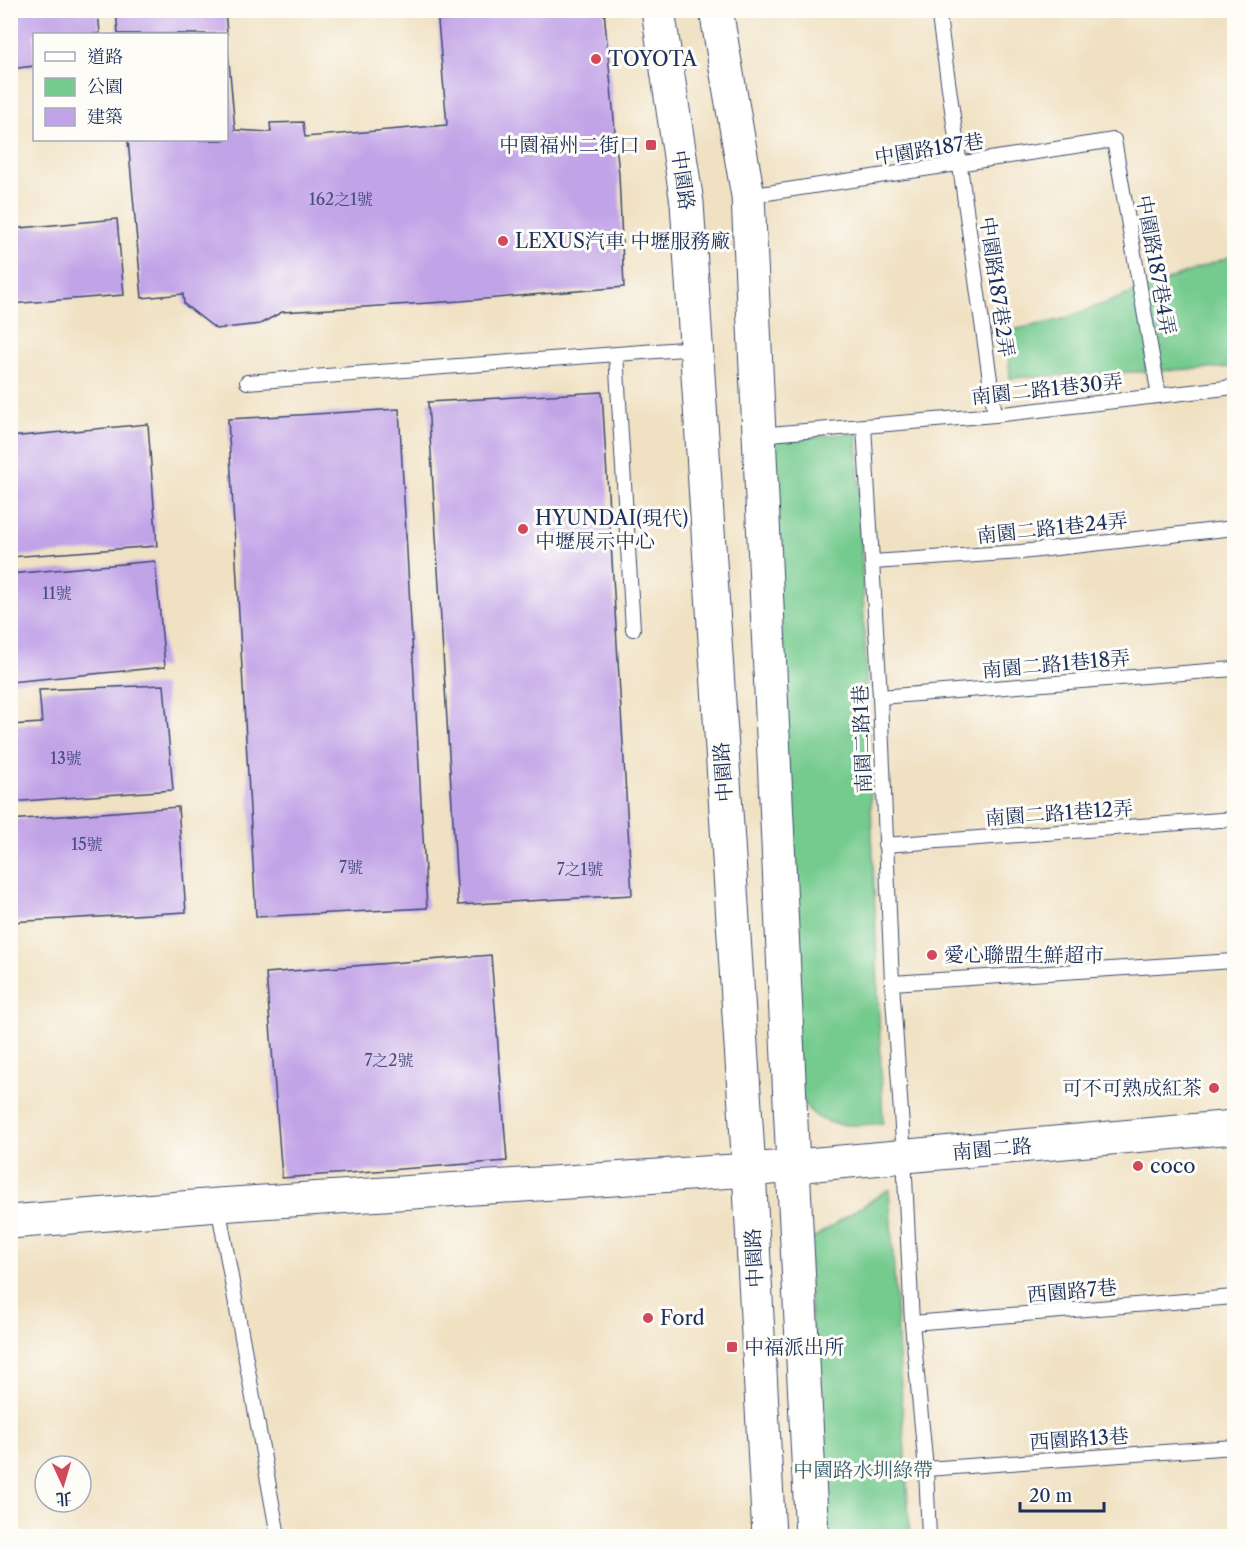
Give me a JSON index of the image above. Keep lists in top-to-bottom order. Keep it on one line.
{"streets":{"main road":["中園路","南園二路"],"lane":["中園路187巷","中園路187巷4弄","中園路187巷2弄","南園二路1巷30弄","南園二路1巷24弄","南園二路1巷18弄","南園二路1巷","南園二路1巷12弄","西園路7巷","西園路13巷"]},"crossings":[["中園路187巷","中園路187巷4弄"],["中園路187巷","中園路187巷2弄"],["中園路","南園二路"],["中園路187巷4弄","南園二路1巷30弄"],["中園路187巷2弄","南園二路1巷30弄"],["南園二路1巷30弄","南園二路1巷"],["南園二路1巷24弄","南園二路1巷"],["南園二路1巷18弄","南園二路1巷"],["南園二路1巷","南園二路1巷12弄"],["南園二路1巷","南園二路"],["南園二路1巷","西園路7巷"],["南園二路1巷","西園路13巷"]],"parks":["中園路水圳綠帶"],"places":{"other":["TOYOTA","LEXUS汽車 中壢服務廠","HYUNDAI(現代) 中壢展示中心","愛心聯盟生鮮超市","可不可熟成紅茶","coco","Ford"],"transit":["中園福州二街口","中福派出所"]},"house_numbers":["162之1號","11號","13號","15號","7號","7之1號","7之2號"],"legend":["道路","公園","建築"],"scale_bar":"20 m","north":"bottom"}
